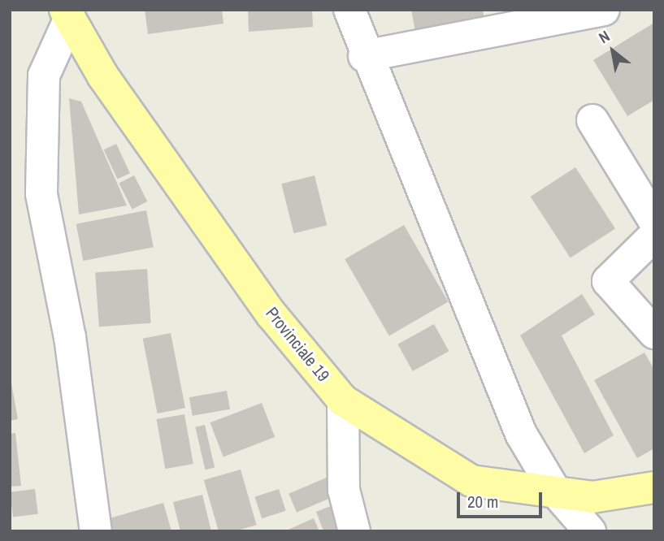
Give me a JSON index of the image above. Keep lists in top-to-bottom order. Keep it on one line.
{"streets":{"main road":["Provinciale 19"]},"scale_bar":"20 m","north":"top left"}
